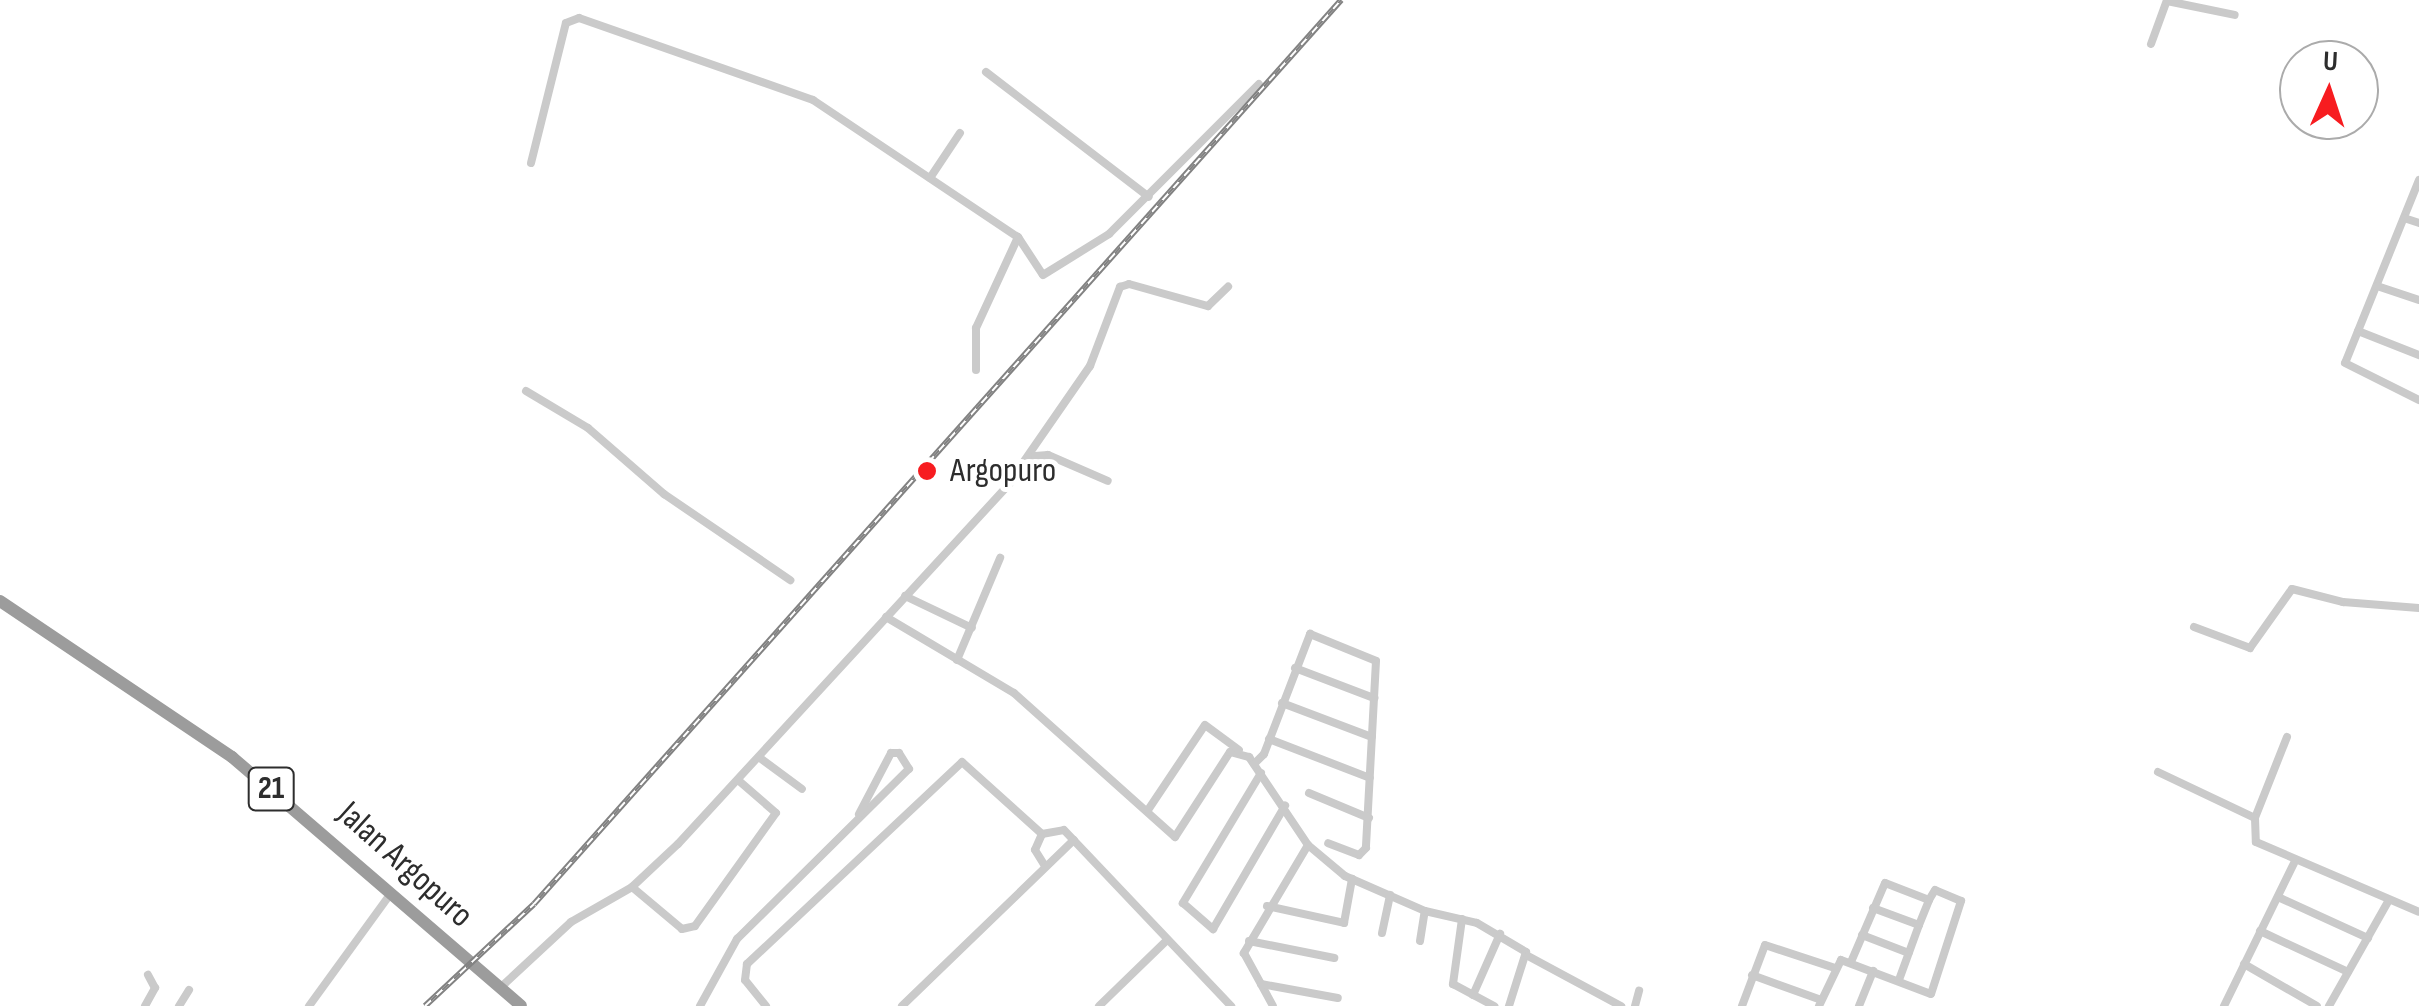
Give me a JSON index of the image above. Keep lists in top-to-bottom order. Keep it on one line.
{"streets":{"highway":["21","Jalan Argopuro"]},"places":["Argopuro"],"north":"top"}
